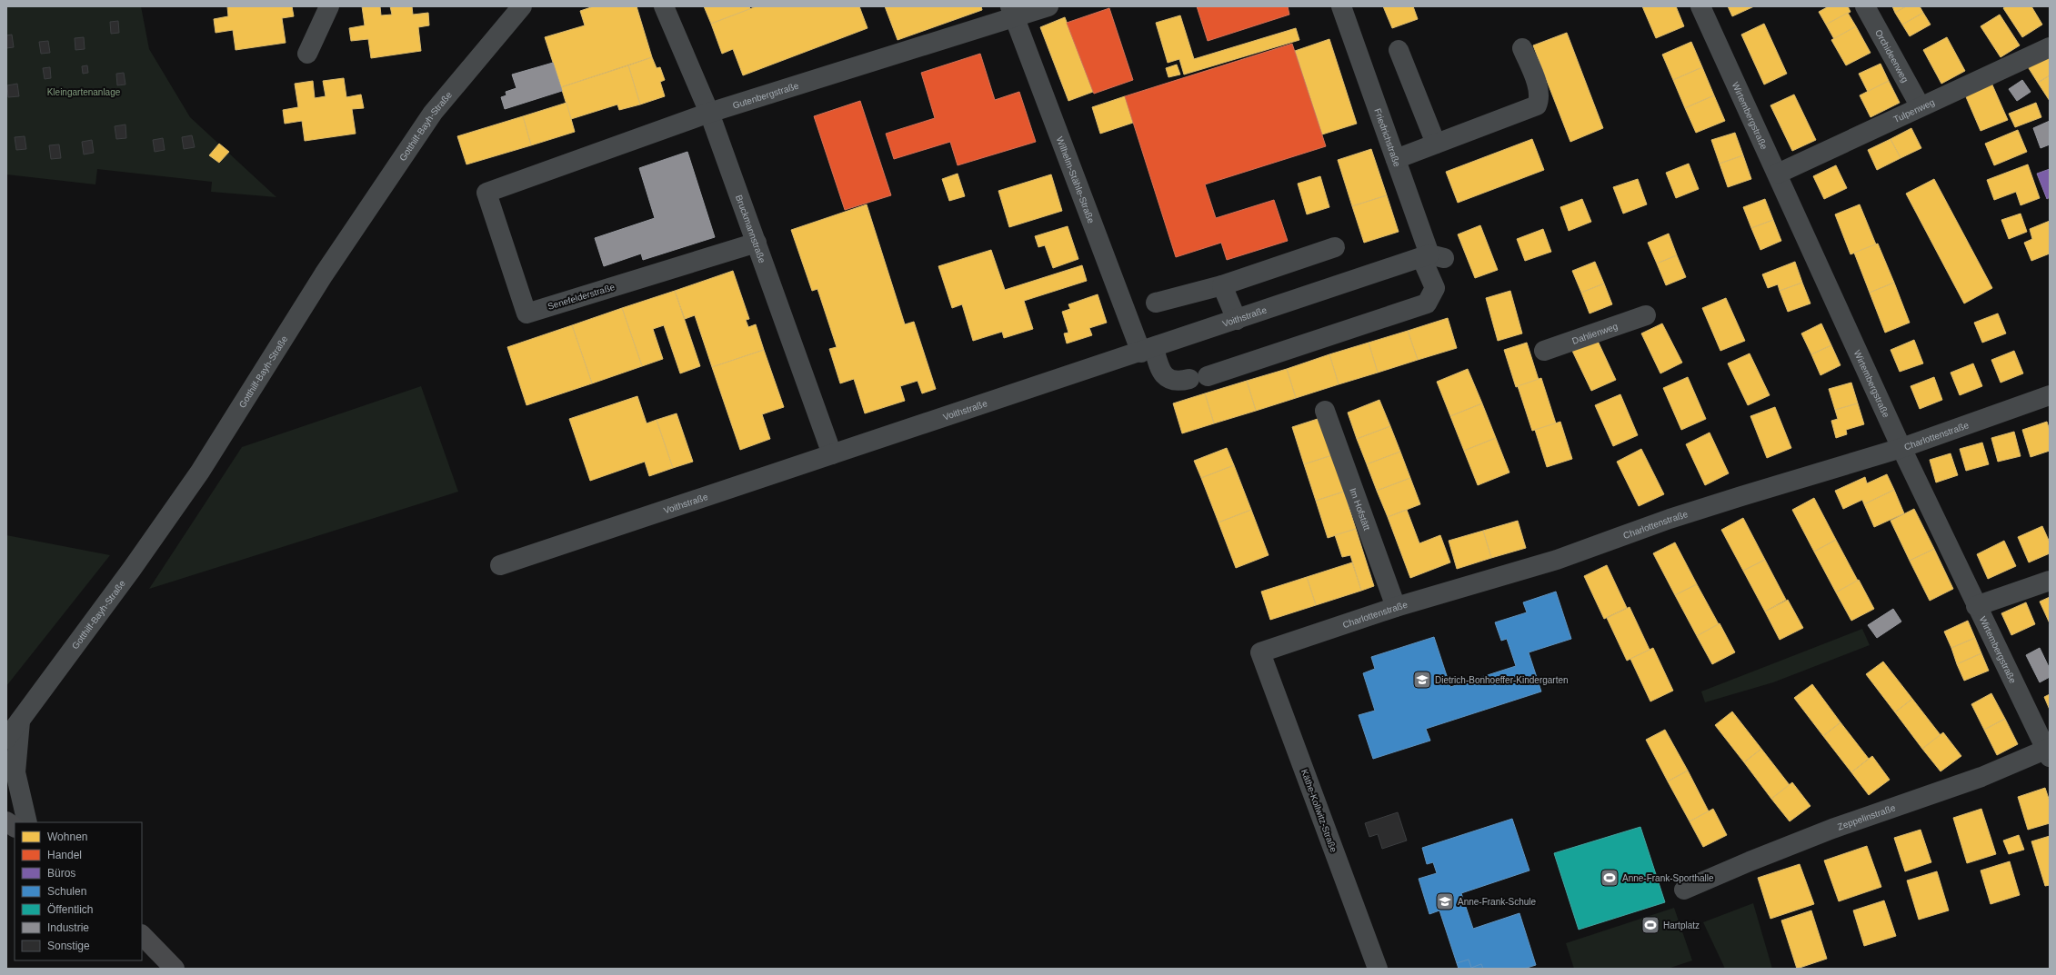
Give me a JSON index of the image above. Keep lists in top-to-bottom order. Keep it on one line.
{"streets":{"street":["Orchideenweg","Gutenbergstraße","Tulpenweg","Wirtembergstraße","Gotthilf-Bayh-Straße","Friedrichstraße","Wilhelm-Stähle-Straße","Bruckmannstraße","Senefelderstraße","Voithstraße","Dahlienweg","Charlottenstraße","Im Hofstätt","Käthe-Kollwitz-Straße","Zeppelinstraße"]},"crossings":[["Orchideenweg","Tulpenweg"],["Gutenbergstraße","Wilhelm-Stähle-Straße"],["Gutenbergstraße","Bruckmannstraße"],["Gutenbergstraße","Senefelderstraße"],["Tulpenweg","Wirtembergstraße"],["Wirtembergstraße","Charlottenstraße"],["Wirtembergstraße","Zeppelinstraße"],["Friedrichstraße","Wilhelm-Stähle-Straße"],["Friedrichstraße","Voithstraße"],["Wilhelm-Stähle-Straße","Voithstraße"],["Bruckmannstraße","Senefelderstraße"],["Bruckmannstraße","Voithstraße"],["Charlottenstraße","Im Hofstätt"],["Charlottenstraße","Käthe-Kollwitz-Straße"]],"parks":["Kleingartenanlage"],"places":{"school or university":["Dietrich-Bonhoeffer-Kindergarten","Anne-Frank-Schule"],"sports":["Anne-Frank-Sporthalle","Hartplatz"]},"legend":["Wohnen","Handel","Büros","Schulen","Öffentlich","Industrie","Sonstige"]}
